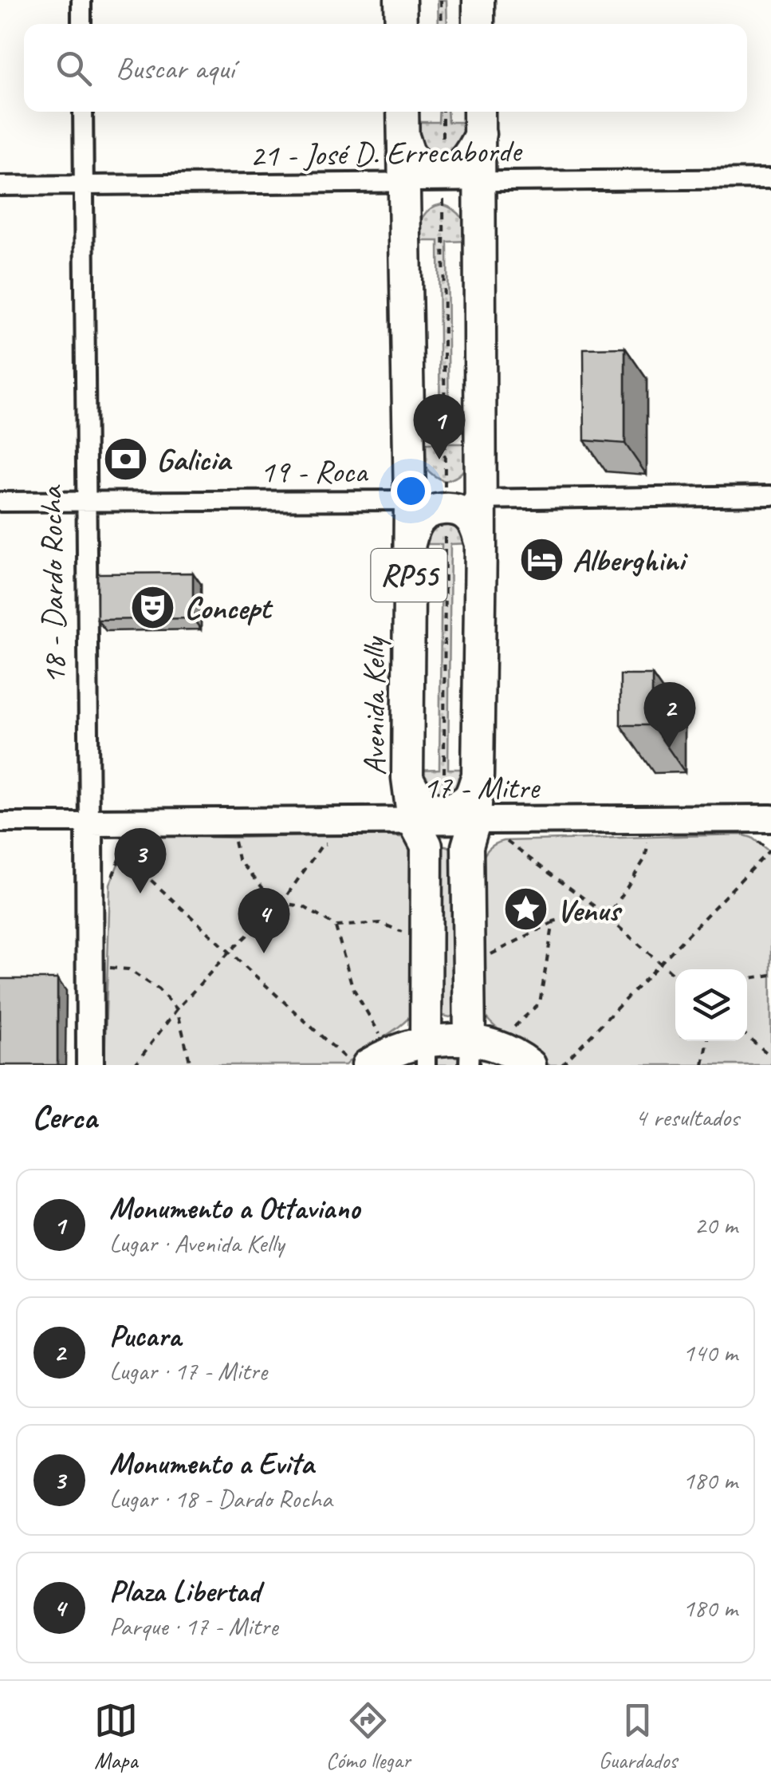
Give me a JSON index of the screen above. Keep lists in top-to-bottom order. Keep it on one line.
{"streets":{"main road":["RP55","Avenida Kelly"],"street":["21 - José D. Errecaborde","19 - Roca","18 - Dardo Rocha","17 - Mitre"]},"crossings":[["21 - José D. Errecaborde","RP55"],["21 - José D. Errecaborde","18 - Dardo Rocha"],["21 - José D. Errecaborde","Avenida Kelly"],["19 - Roca","RP55"],["19 - Roca","18 - Dardo Rocha"],["19 - Roca","Avenida Kelly"],["RP55","17 - Mitre"],["18 - Dardo Rocha","17 - Mitre"],["Avenida Kelly","17 - Mitre"]],"places":{"bank":["Galicia"],"hotel":["Alberghini"],"theatre":["Concept"],"place":["Venus"]},"page":{"search":"Buscar aquí","pins":["1","2","3","4"],"heading":["Cerca","4 resultados"],"list":[{"mark":"1","name":"Monumento a Ottaviano","note":"Lugar · Avenida Kelly","value":"20 m"},{"mark":"2","name":"Pucara","note":"Lugar · 17 - Mitre","value":"140 m"},{"mark":"3","name":"Monumento a Evita","note":"Lugar · 18 - Dardo Rocha","value":"180 m"},{"mark":"4","name":"Plaza Libertad","note":"Parque · 17 - Mitre","value":"180 m"}],"nav":["Mapa","Cómo llegar","Guardados"]}}
